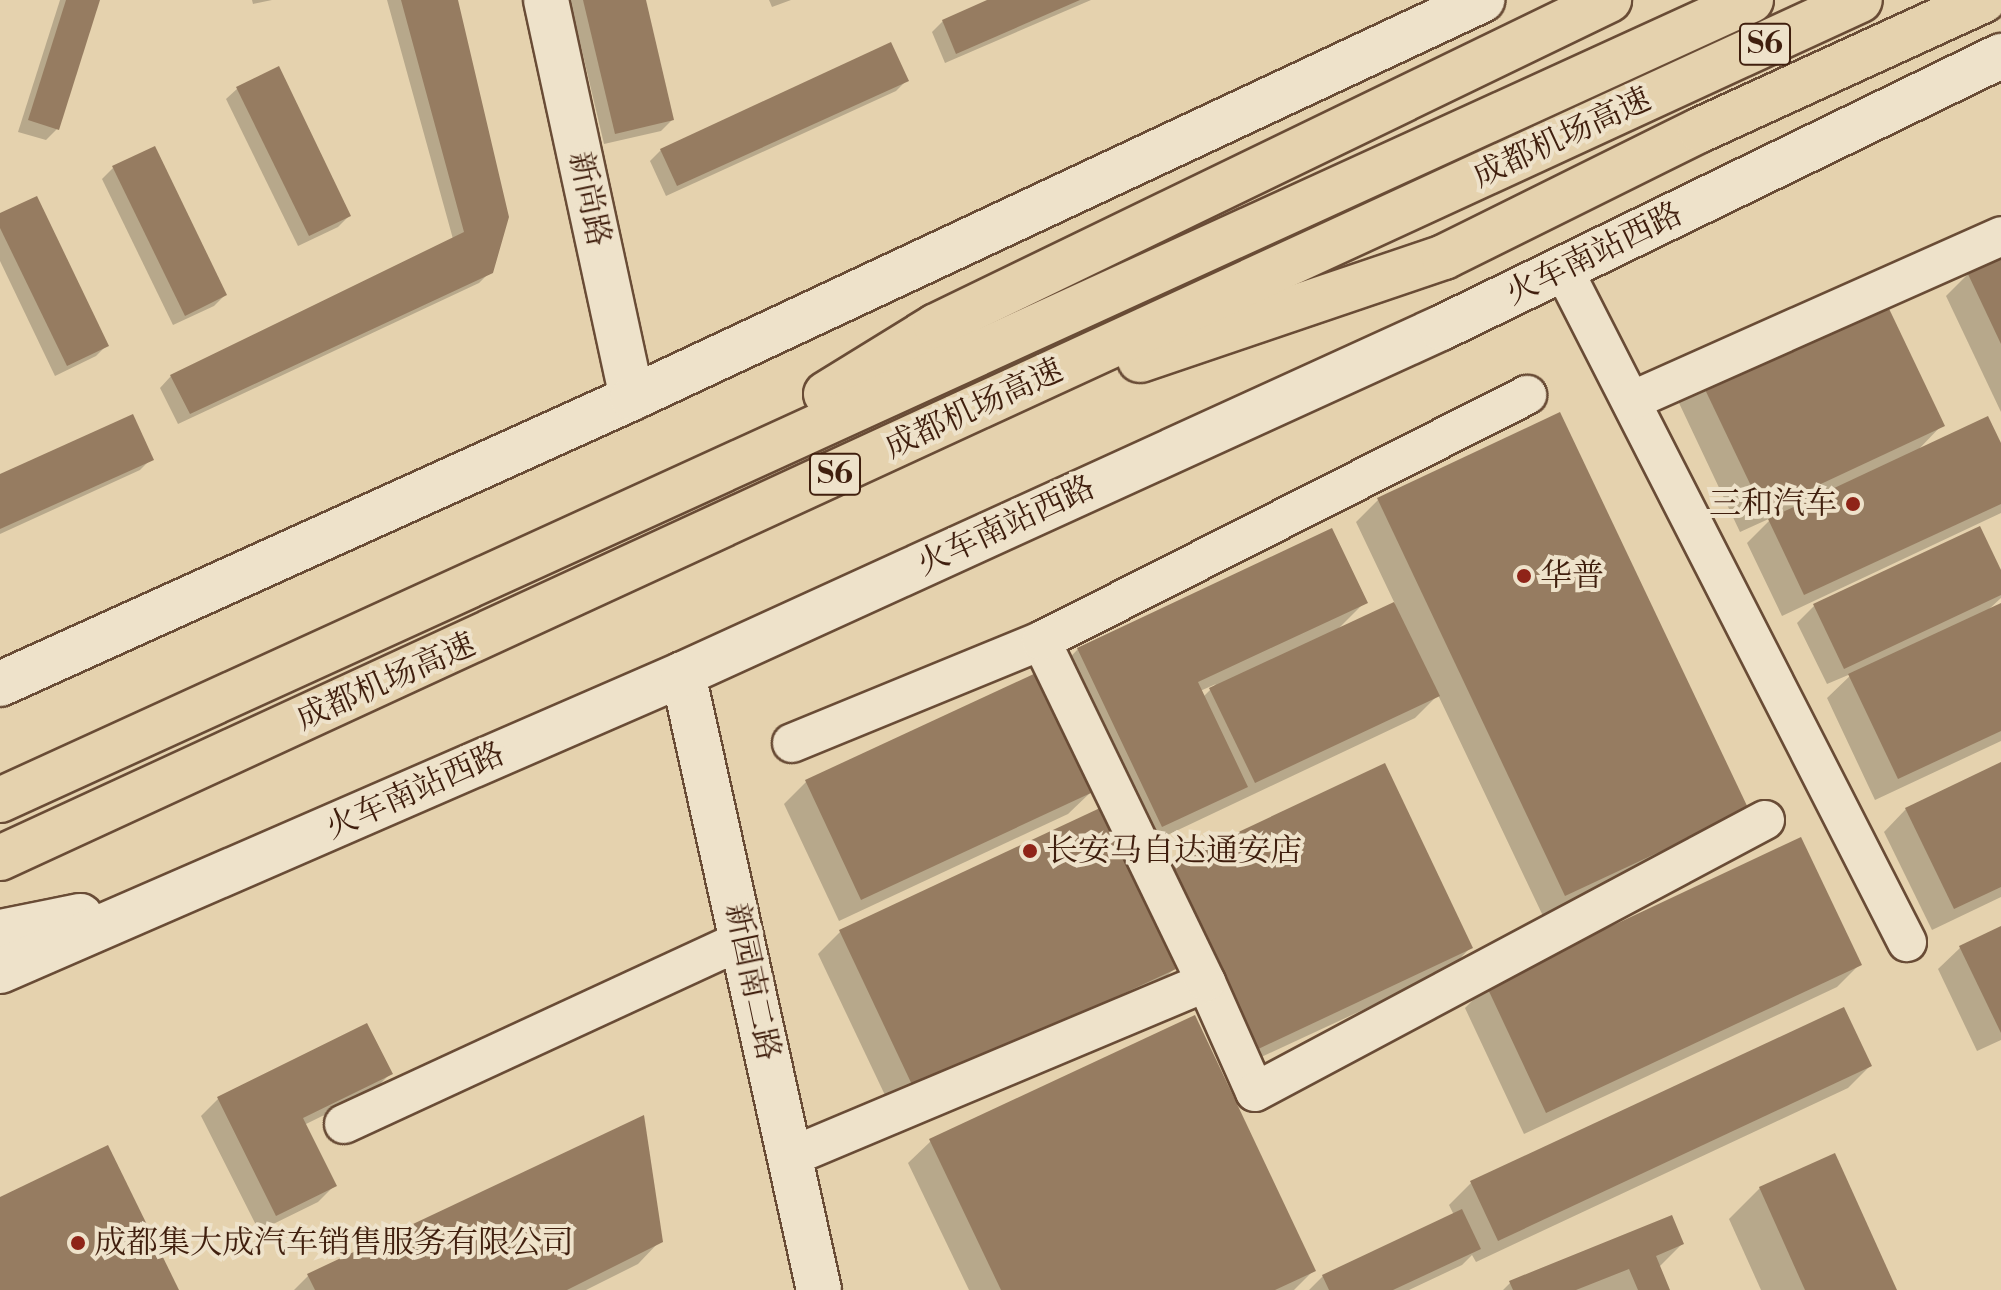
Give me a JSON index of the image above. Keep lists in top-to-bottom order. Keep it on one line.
{"streets":{"highway":["S6","成都机场高速"],"main road":["新尚路","火车南站西路","新园南二路"]},"crossings":[["火车南站西路","新园南二路"]],"places":["三和汽车","华普","长安马自达通安店","成都集大成汽车销售服务有限公司"]}
